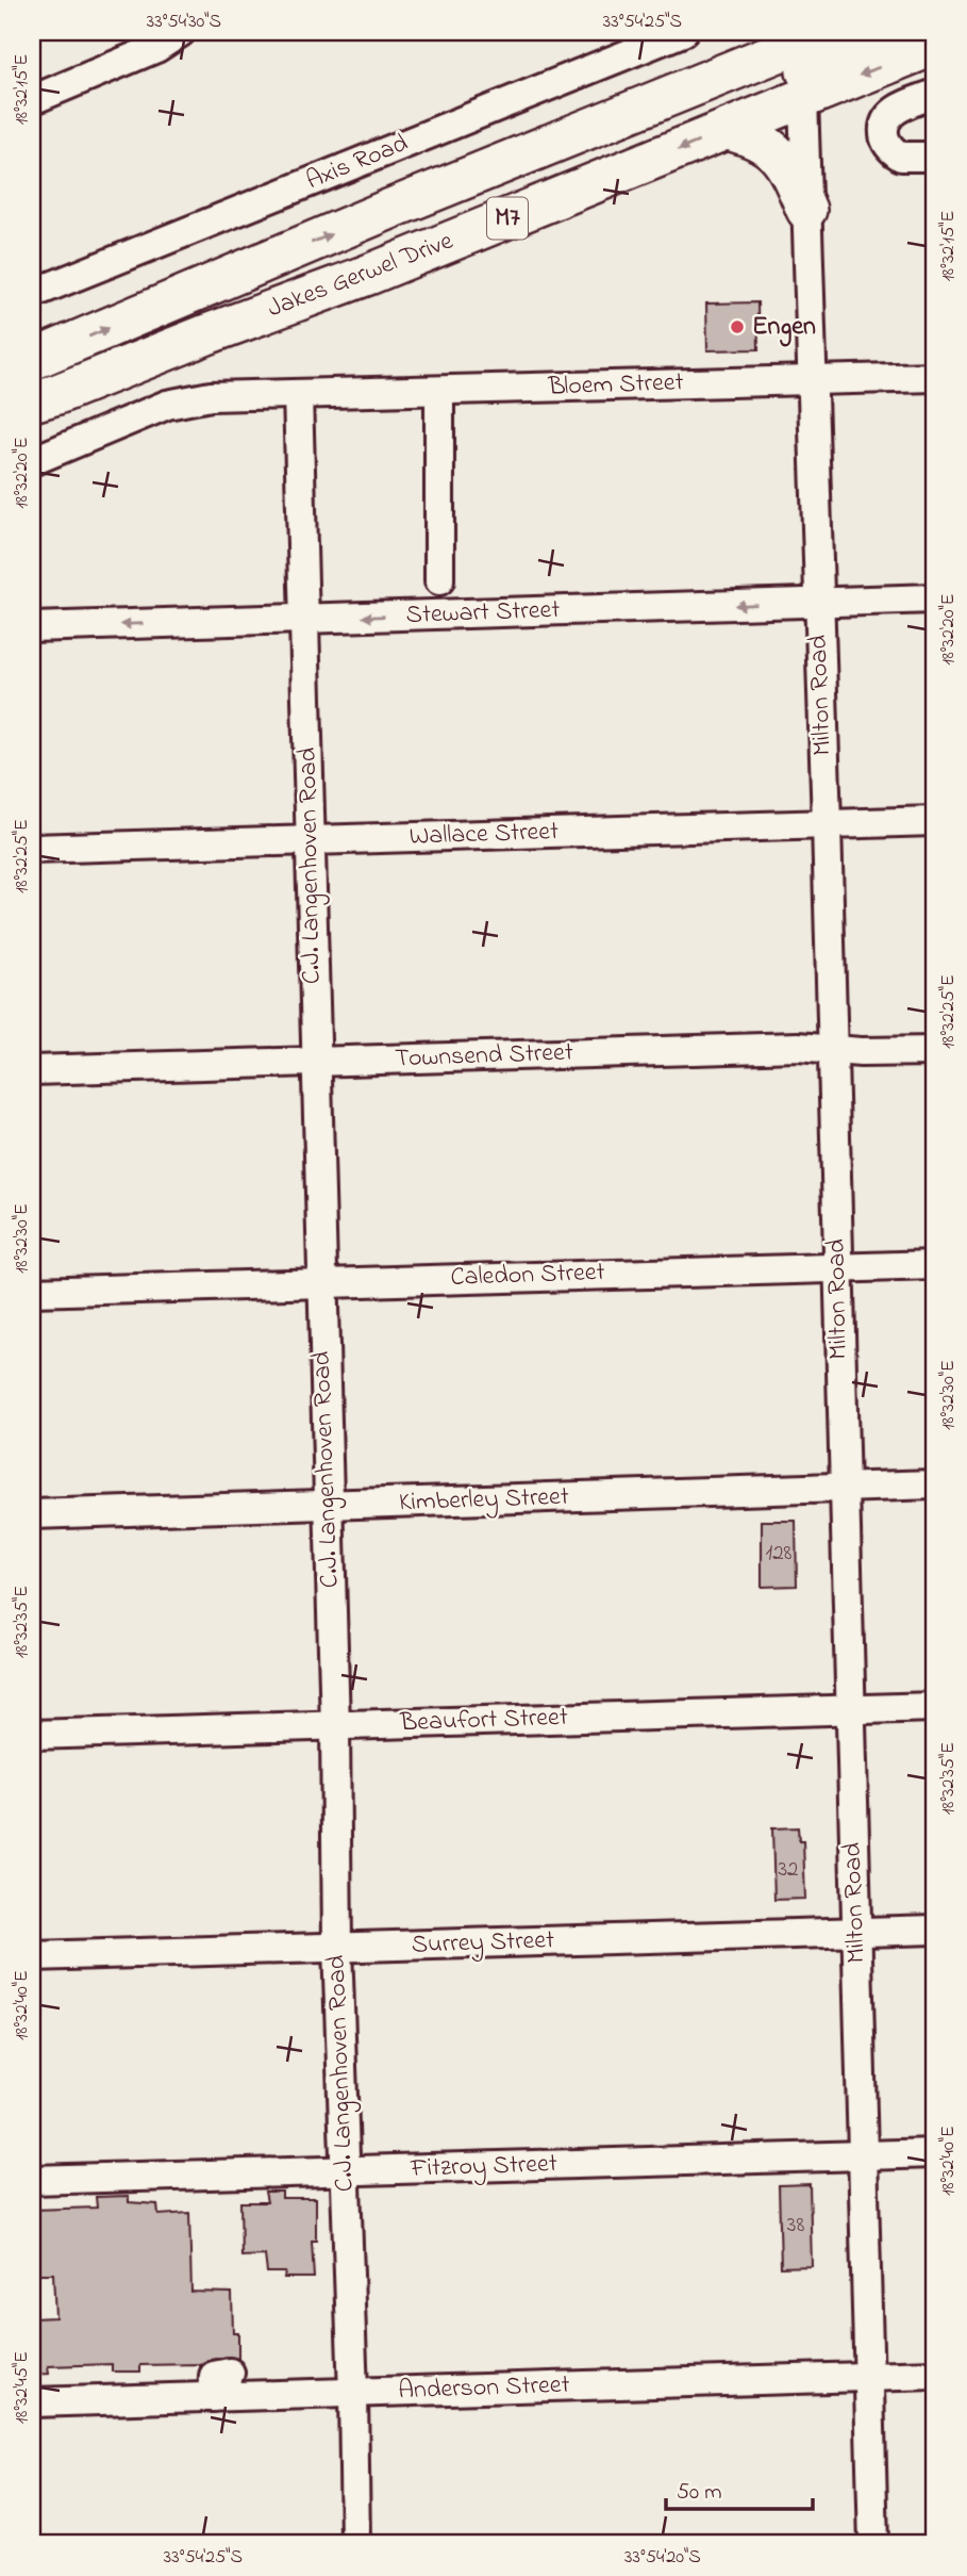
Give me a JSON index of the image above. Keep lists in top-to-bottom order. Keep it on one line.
{"streets":{"highway":["M7","Jakes Gerwel Drive"],"street":["Axis Road","Bloem Street","Stewart Street","Milton Road","Wallace Street","C.J. Langenhoven Road","Townsend Street","Caledon Street","Kimberley Street","Beaufort Street","Surrey Street","Fitzroy Street","Anderson Street"]},"crossings":[["Jakes Gerwel Drive","Milton Road"],["Bloem Street","Milton Road"],["Bloem Street","C.J. Langenhoven Road"],["Stewart Street","Milton Road"],["Stewart Street","C.J. Langenhoven Road"],["Milton Road","Wallace Street"],["Milton Road","Townsend Street"],["Milton Road","Caledon Street"],["Milton Road","Kimberley Street"],["Milton Road","Beaufort Street"],["Milton Road","Surrey Street"],["Milton Road","Fitzroy Street"],["Milton Road","Anderson Street"],["Wallace Street","C.J. Langenhoven Road"],["C.J. Langenhoven Road","Townsend Street"],["C.J. Langenhoven Road","Caledon Street"],["C.J. Langenhoven Road","Kimberley Street"],["C.J. Langenhoven Road","Beaufort Street"],["C.J. Langenhoven Road","Surrey Street"],["C.J. Langenhoven Road","Fitzroy Street"],["C.J. Langenhoven Road","Anderson Street"]],"one_way":["Stewart Street"],"places":["Engen"],"house_numbers":["128","32","38"],"scale_bar":"50 m","coordinates":["33°54'30\"S","33°54'25\"S","18°32'15\"E","18°32'20\"E","18°32'25\"E","18°32'30\"E","18°32'35\"E","18°32'40\"E","18°32'45\"E","33°54'20\"S"]}
